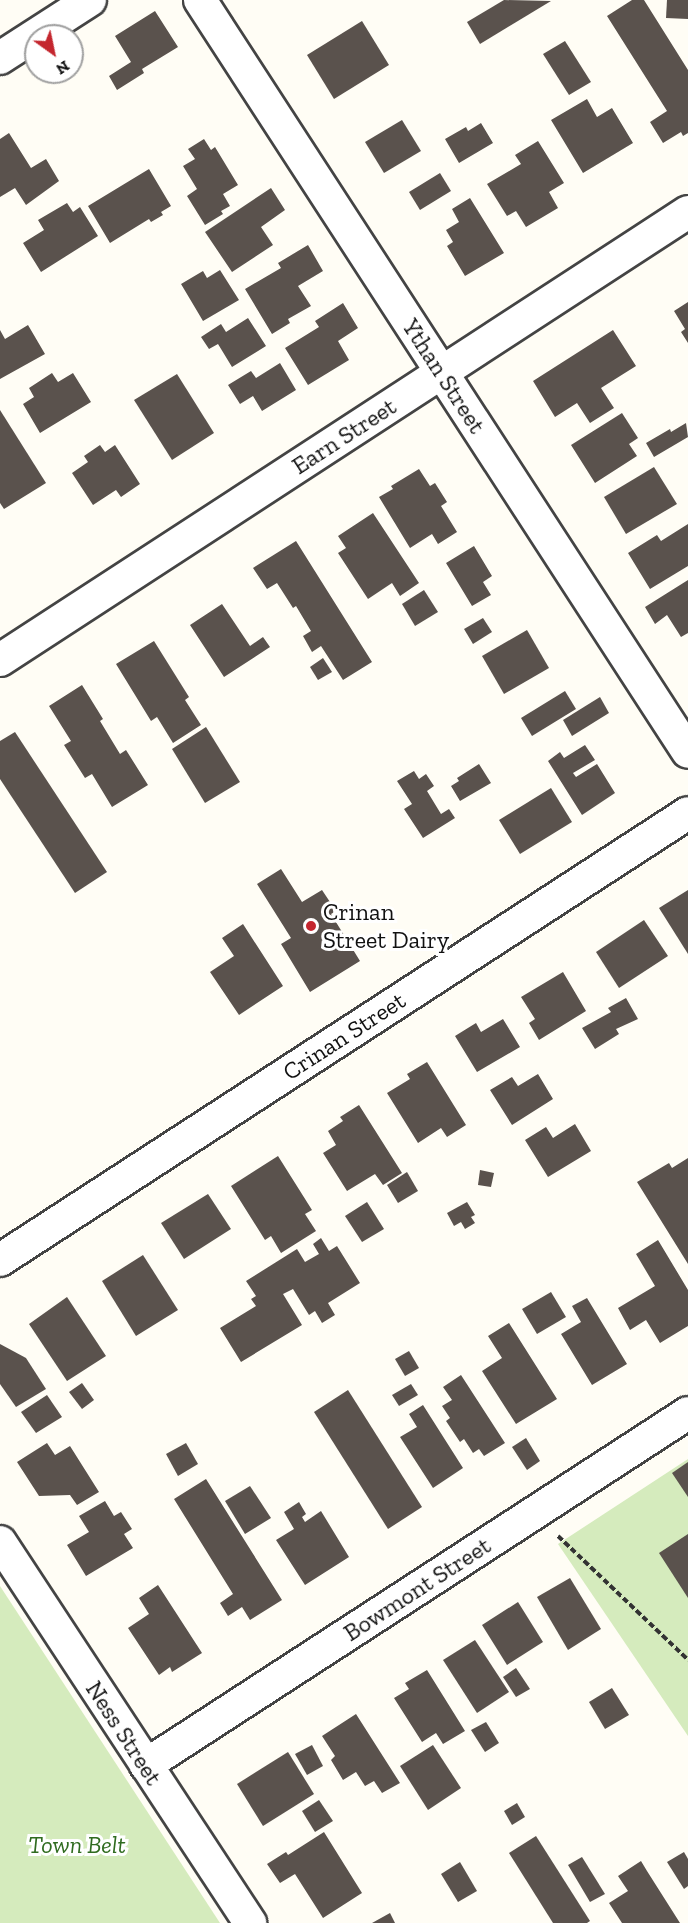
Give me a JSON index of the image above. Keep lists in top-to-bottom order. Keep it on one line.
{"streets":{"street":["Ythan Street","Earn Street","Crinan Street","Bowmont Street","Ness Street"]},"crossings":[["Ythan Street","Earn Street"],["Bowmont Street","Ness Street"]],"parks":["Town Belt"],"places":["Crinan Street Dairy"],"north":"bottom right"}
